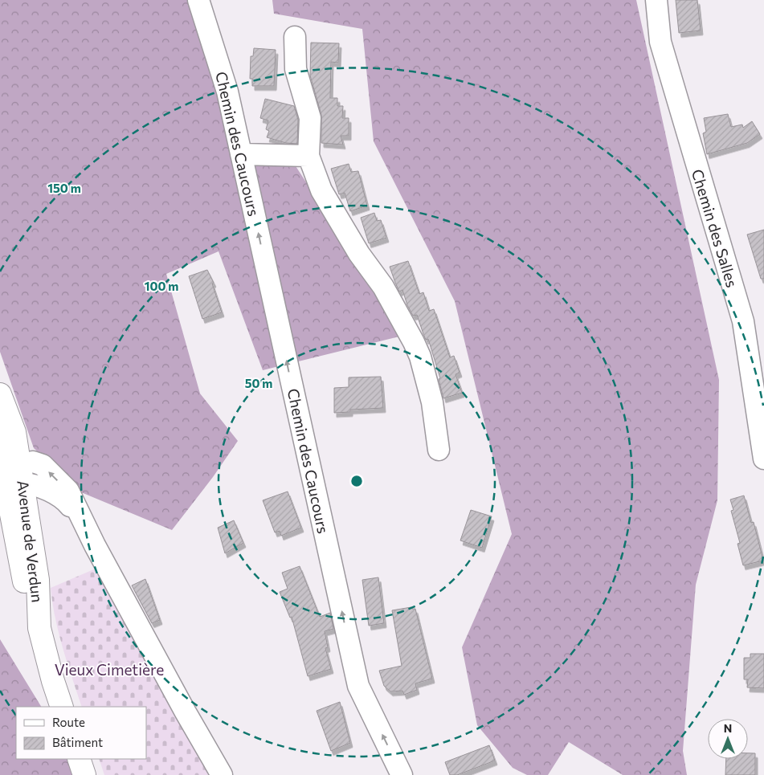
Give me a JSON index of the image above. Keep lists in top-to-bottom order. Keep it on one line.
{"streets":{"main road":["Avenue de Verdun"],"street":["Chemin des Caucours","Chemin des Salles"]},"parks":["Vieux Cimetière"],"legend":["Route","Bâtiment"],"north":"top","rings":["150 m","100 m","50 m"]}
